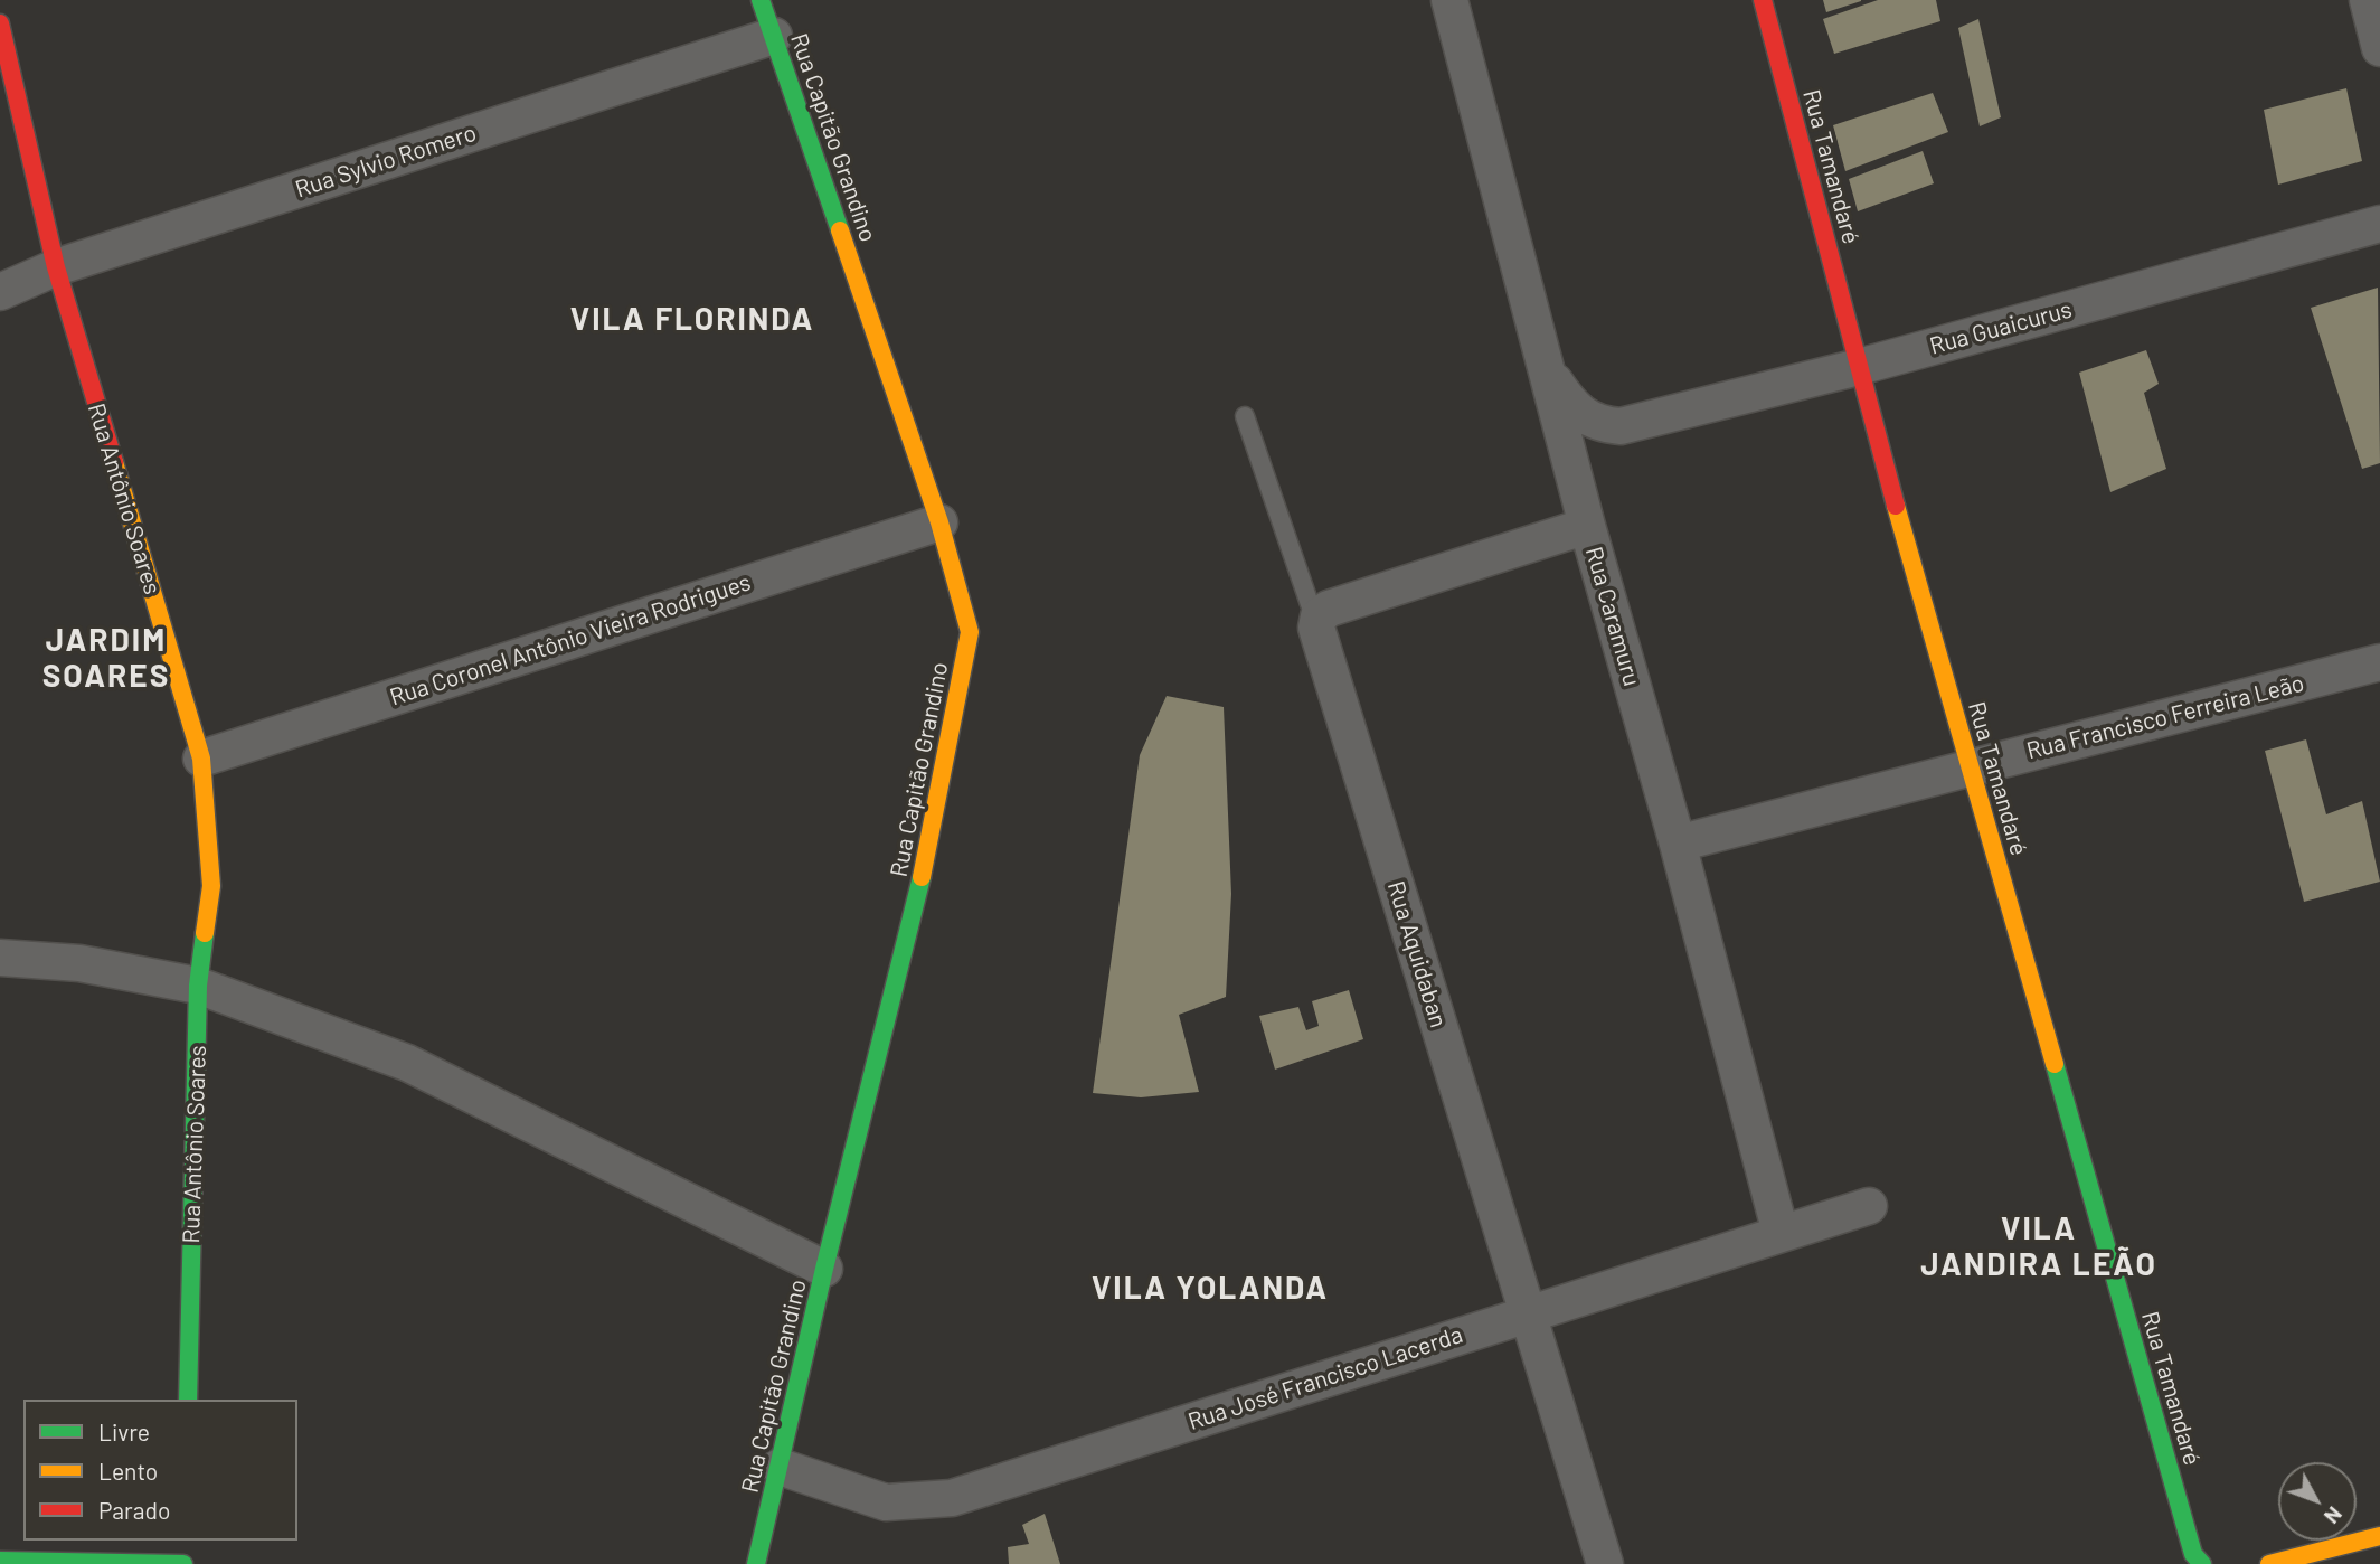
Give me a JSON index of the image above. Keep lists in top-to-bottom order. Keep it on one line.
{"streets":{"street":["Rua Capitão Grandino","Rua Sylvio Romero","Rua Tamandaré","Rua Guaicurus","Rua Antônio Soares","Rua Caramuru","Rua Coronel Antônio Vieira Rodrigues","Rua Francisco Ferreira Leão","Rua Aquidaban","Rua José Francisco Lacerda"]},"crossings":[["Rua Capitão Grandino","Rua Sylvio Romero"],["Rua Capitão Grandino","Rua Coronel Antônio Vieira Rodrigues"],["Rua Capitão Grandino","Rua José Francisco Lacerda"],["Rua Sylvio Romero","Rua Antônio Soares"],["Rua Tamandaré","Rua Guaicurus"],["Rua Tamandaré","Rua Francisco Ferreira Leão"],["Rua Guaicurus","Rua Caramuru"],["Rua Antônio Soares","Rua Coronel Antônio Vieira Rodrigues"],["Rua Caramuru","Rua Francisco Ferreira Leão"],["Rua Caramuru","Rua José Francisco Lacerda"],["Rua Aquidaban","Rua José Francisco Lacerda"]],"districts":["VILA FLORINDA","JARDIM SOARES","VILA JANDIRA LEÃO","VILA YOLANDA"],"legend":["Livre","Lento","Parado"],"north":"bottom right"}
